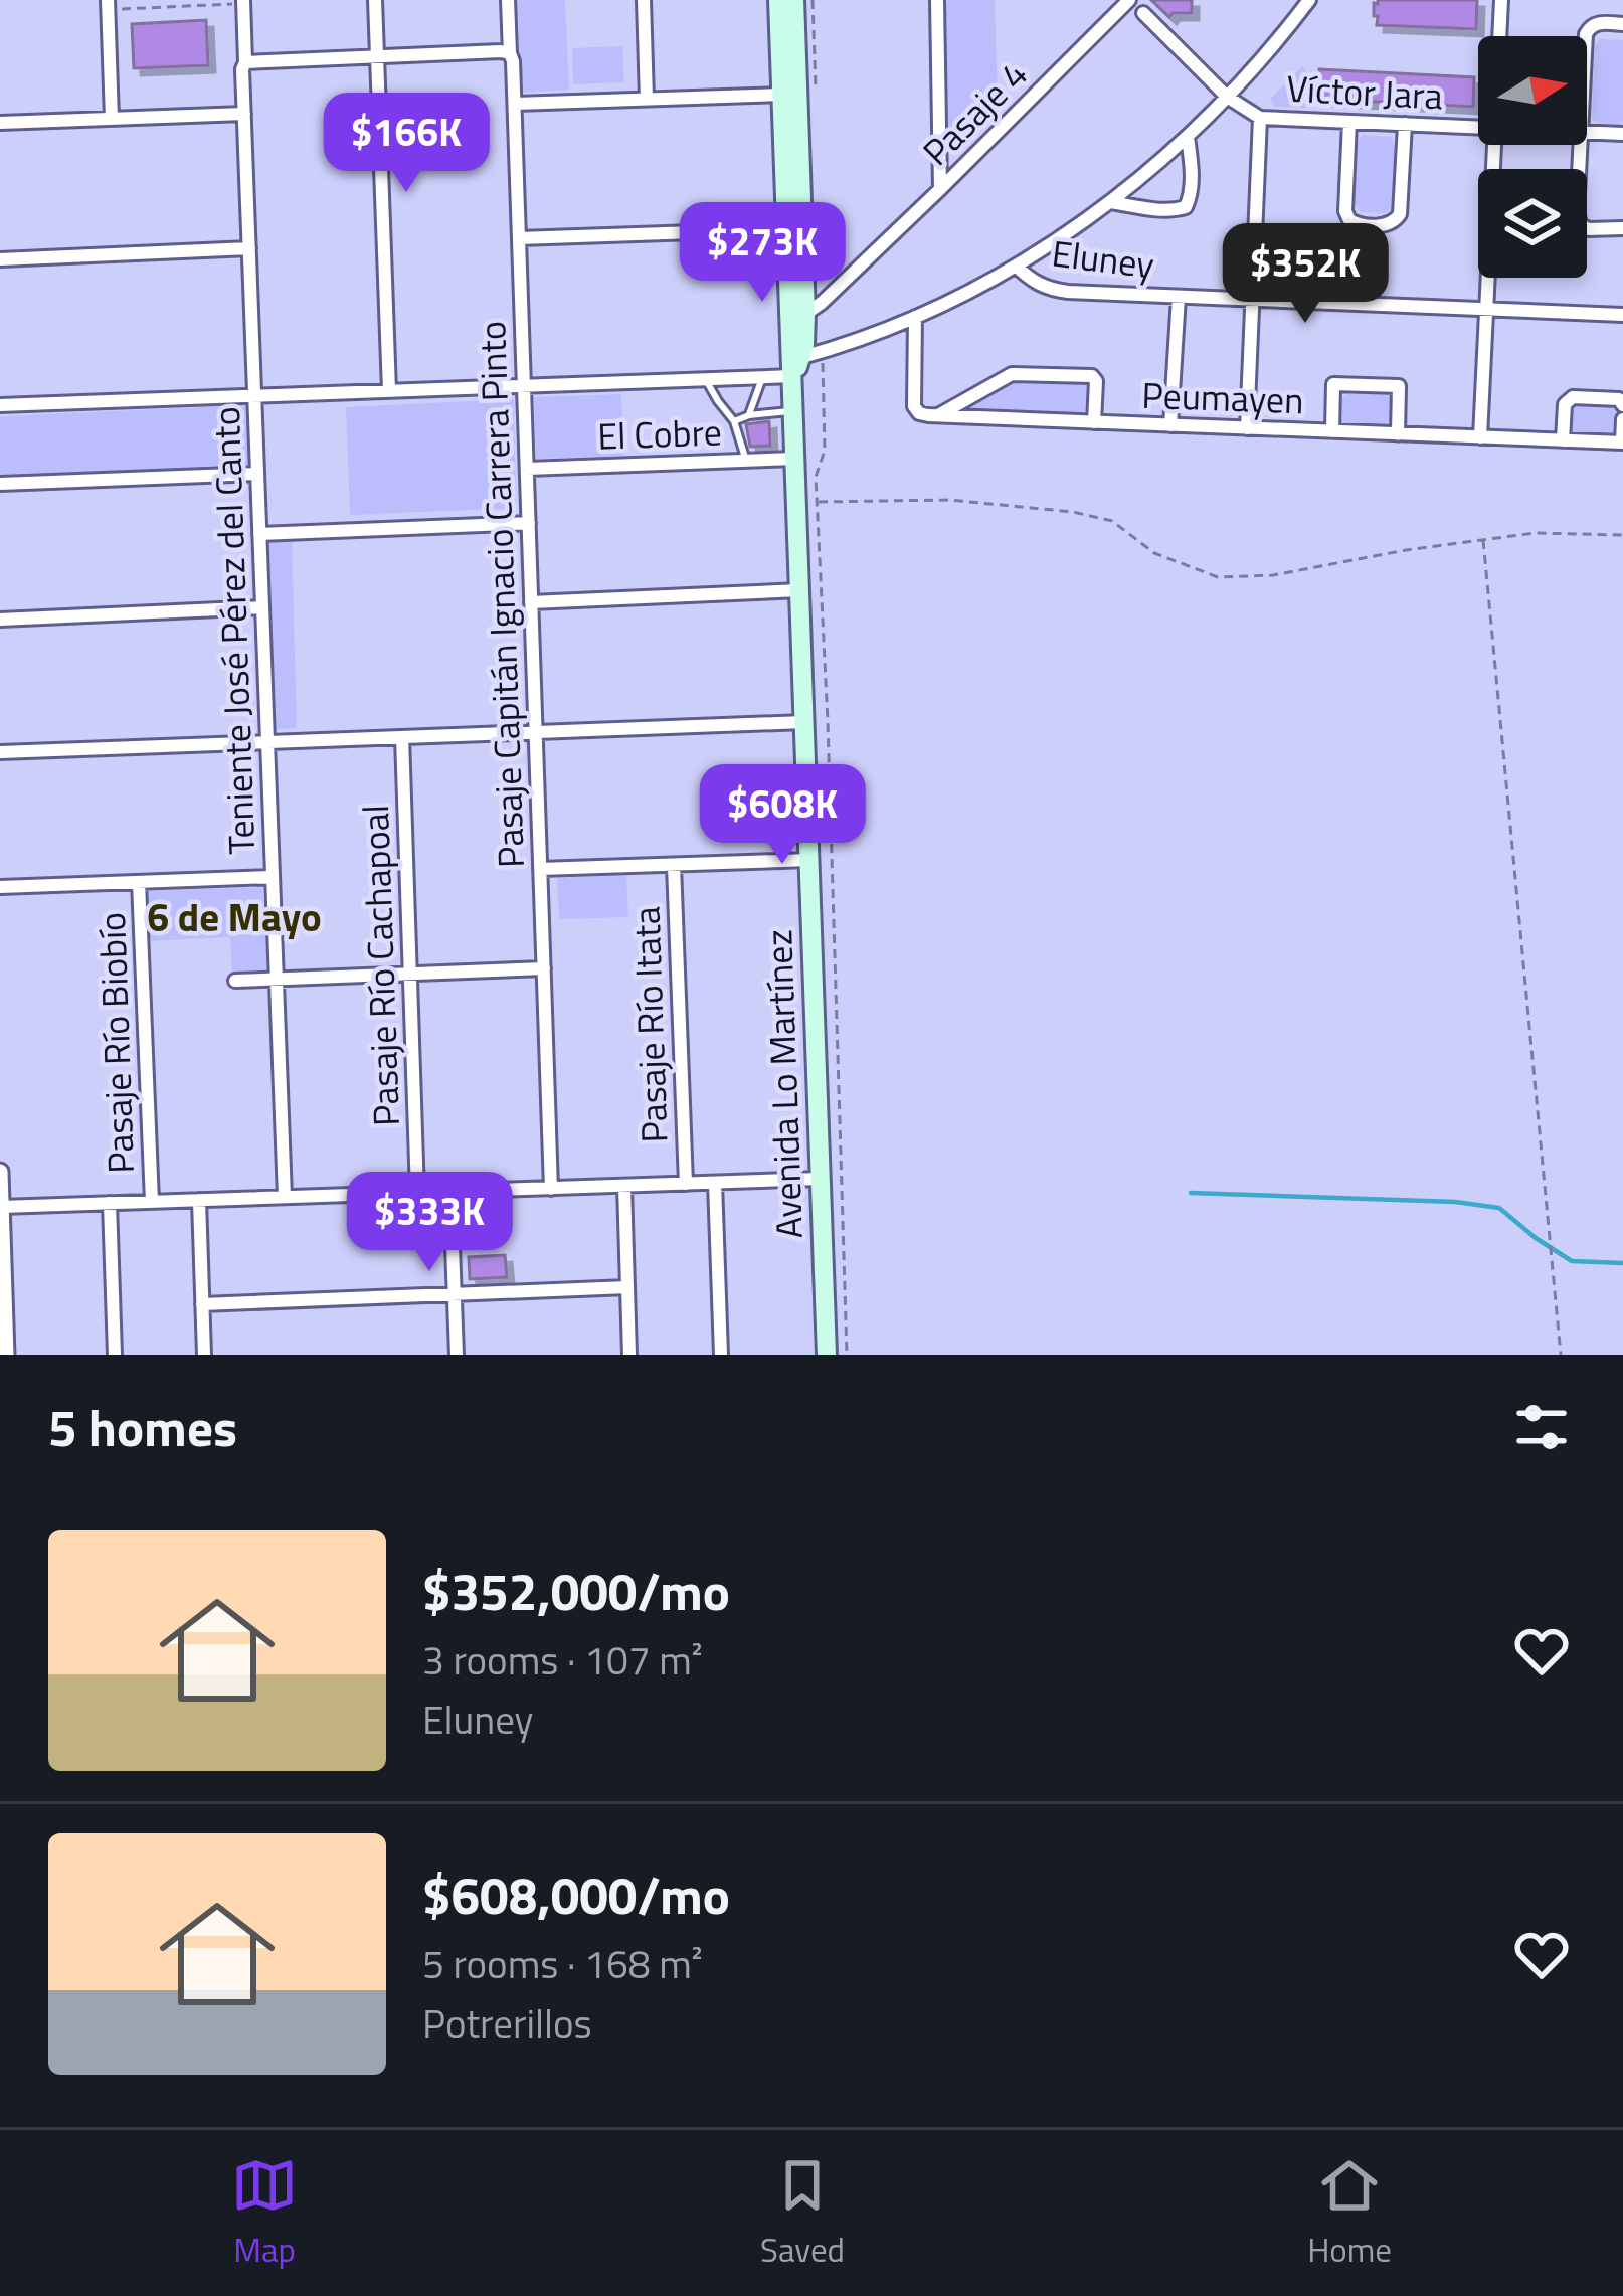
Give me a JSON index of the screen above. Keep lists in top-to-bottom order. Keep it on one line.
{"streets":{"main road":["Avenida Lo Martínez"],"street":["Víctor Jara","Pasaje 4","Eluney","Peumayen","El Cobre","Pasaje Capitán Ignacio Carrera Pinto","Teniente José Pérez del Canto","Pasaje Río Cachapoal","Pasaje Río Itata","Pasaje Río Biobío"]},"crossings":[["Pasaje 4","Avenida Lo Martínez"],["El Cobre","Pasaje Capitán Ignacio Carrera Pinto"],["El Cobre","Avenida Lo Martínez"]],"districts":["6 de Mayo"],"north":"right","page":{"price":["$166K","$273K","$352K","$608K","$333K"],"heading":"5 homes","list":[{"name":"$352,000/mo","note":"3 rooms · 107 m² · Eluney"},{"name":"$608,000/mo","note":"5 rooms · 168 m² · Potrerillos"}],"tabs":["Map","Saved","Home"]}}
